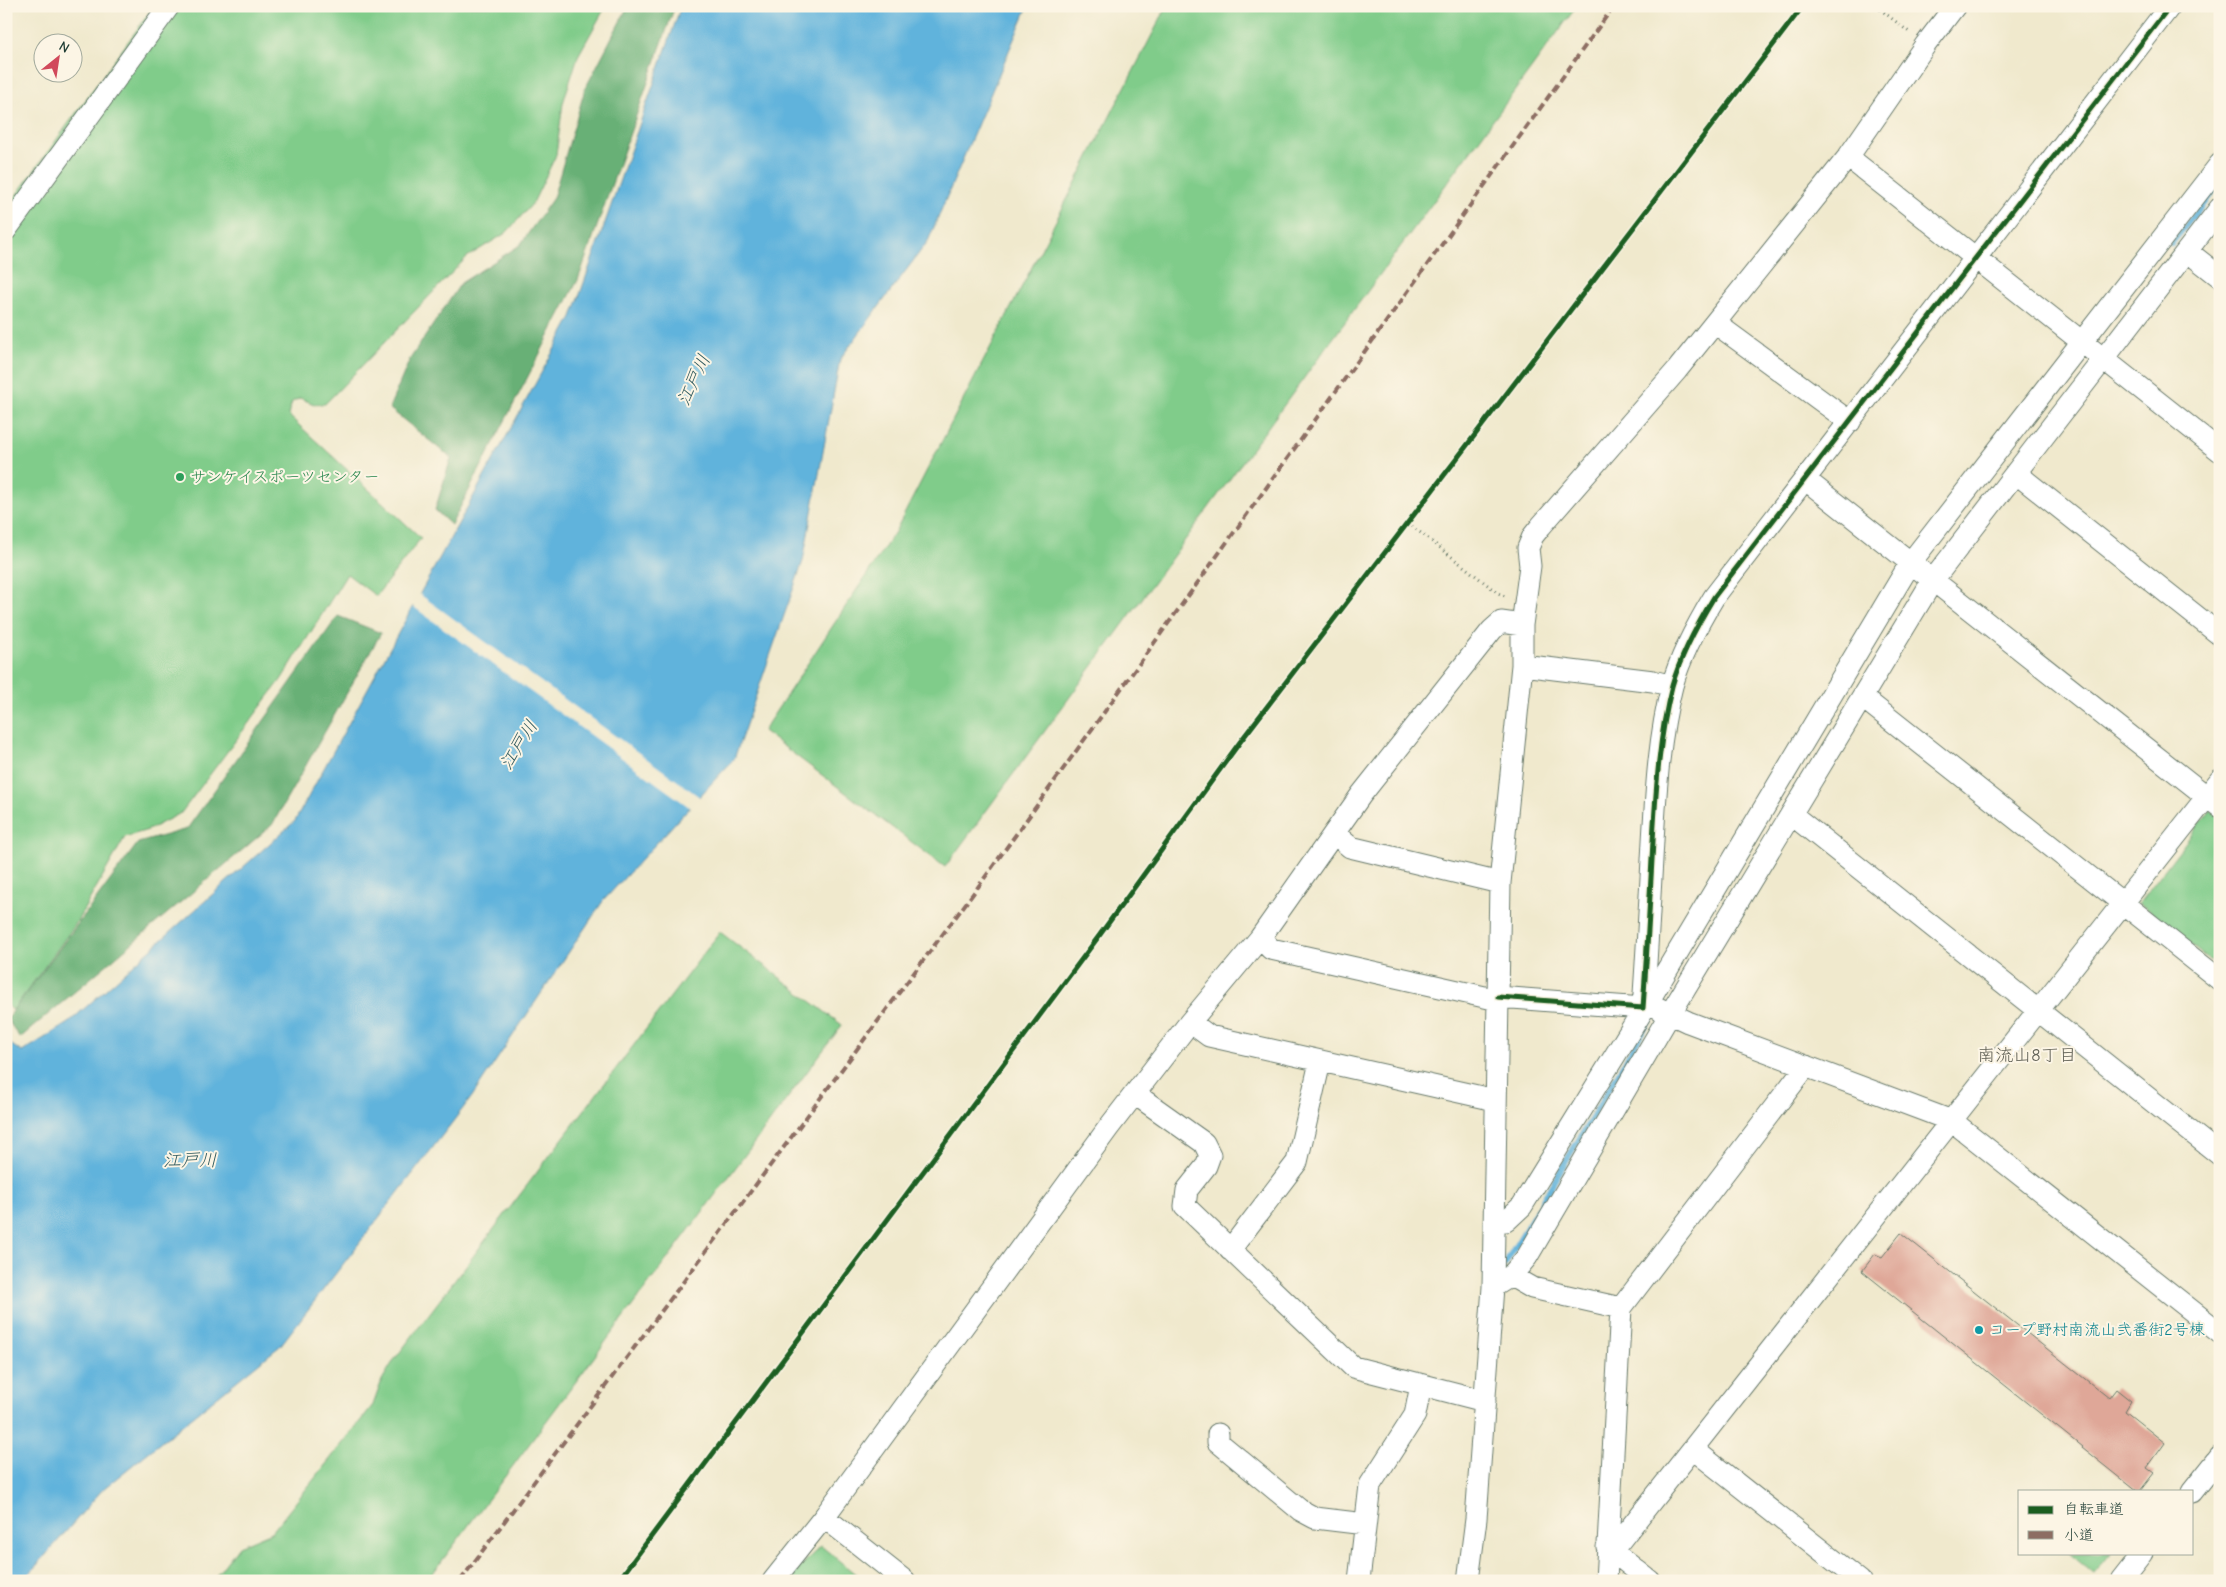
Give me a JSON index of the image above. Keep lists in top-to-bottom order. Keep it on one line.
{"districts":["南流山8丁目"],"water":["江戸川"],"places":["サンケイスポーツセンター","コープ野村南流山弐番街2号棟"],"legend":["自転車道","小道"],"north":"top right"}
